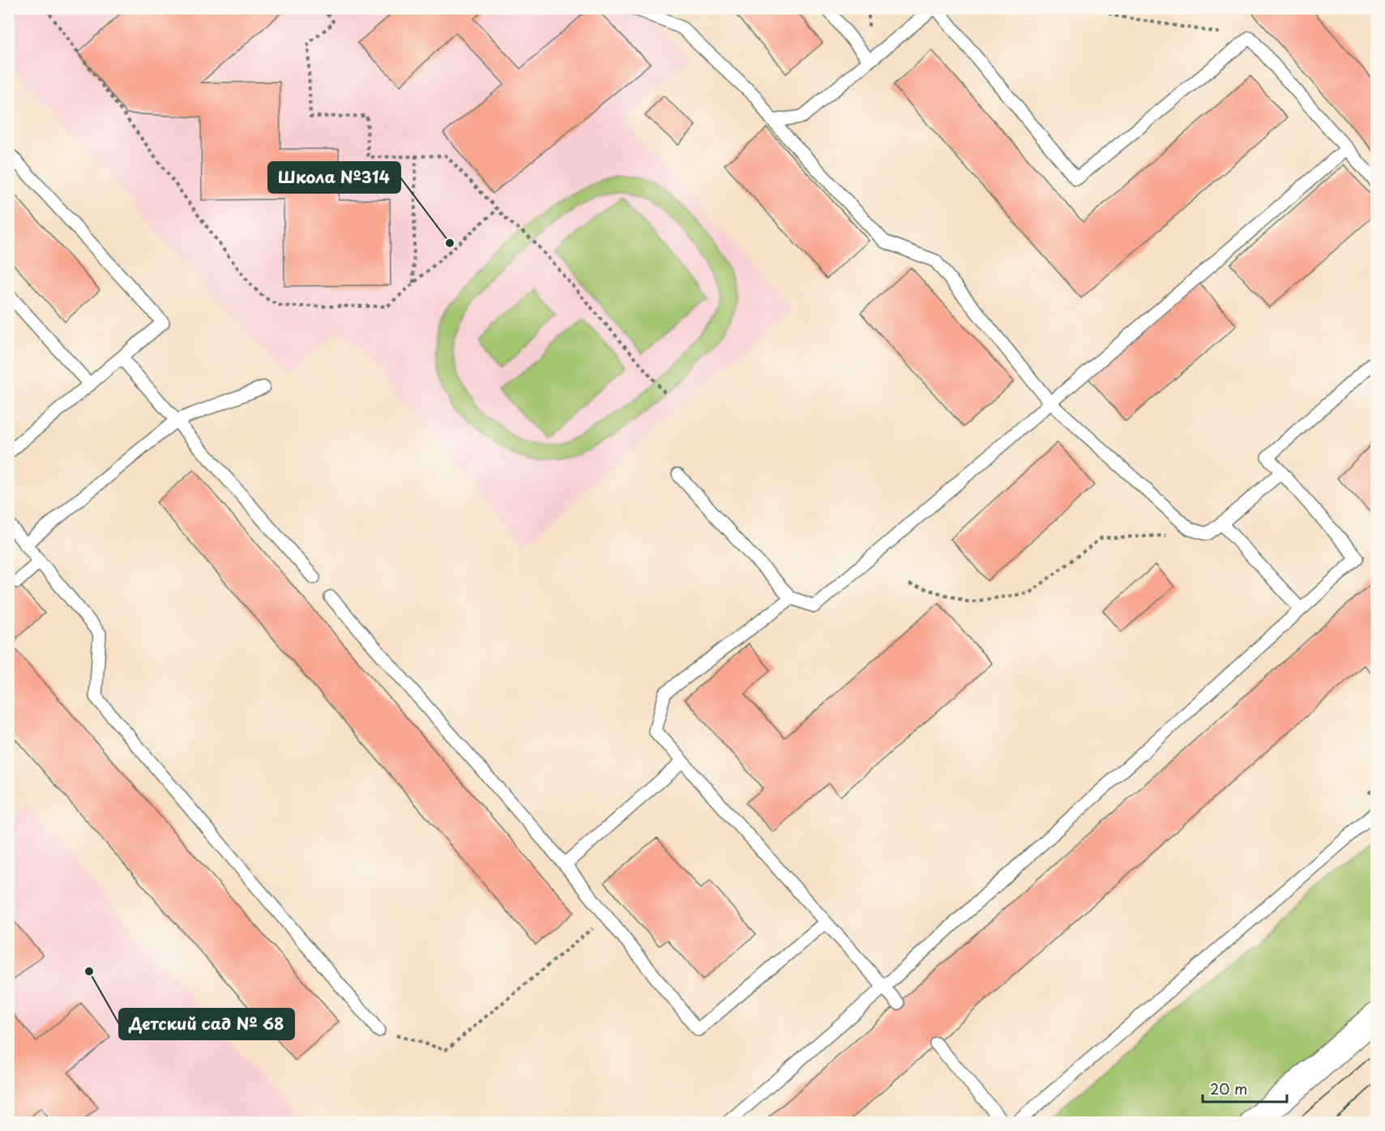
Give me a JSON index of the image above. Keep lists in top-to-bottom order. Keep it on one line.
{"places":["Школа №314","Детский сад № 68"],"scale_bar":"20 m"}
